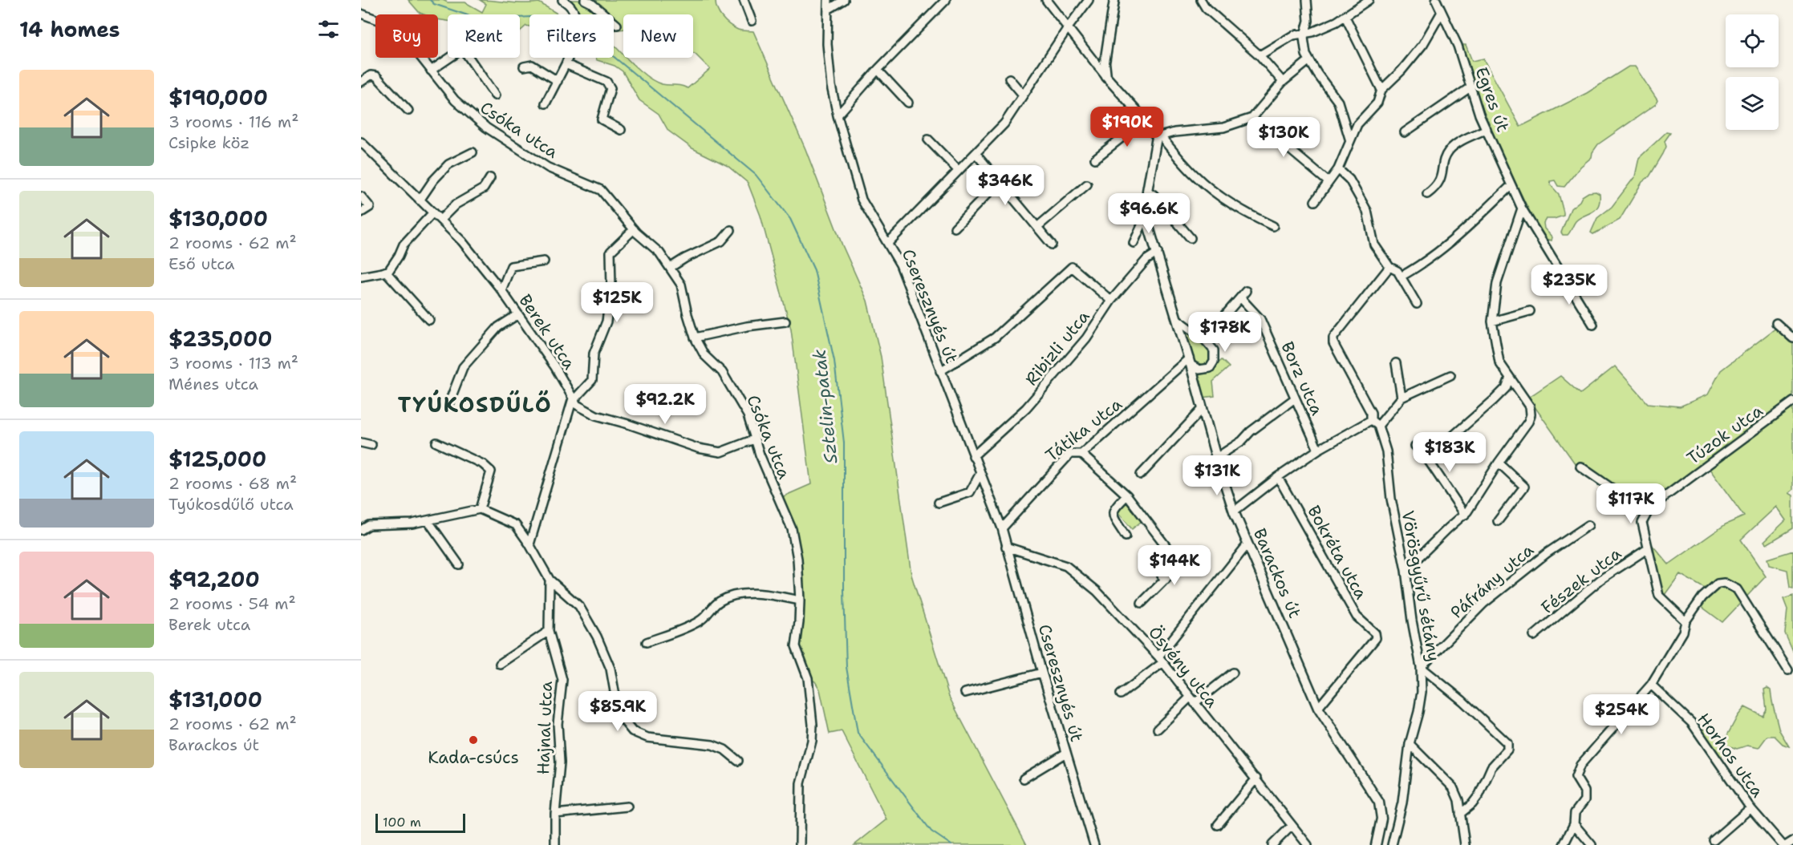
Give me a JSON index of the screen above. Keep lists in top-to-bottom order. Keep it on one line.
{"streets":{"street":["Egres út","Csóka utca","Cseresznyés út","Berek utca","Ribizli utca","Borz utca","Tátika utca","Túzok utca","Bokréta utca","Barackos út","Fészek utca","Páfrány utca","Vörösgyűrű sétány","Ösvény utca","Hajnal utca","Horhos utca"]},"crossings":[["Csóka utca","Berek utca"],["Cseresznyés út","Ribizli utca"],["Cseresznyés út","Tátika utca"],["Cseresznyés út","Ösvény utca"],["Ribizli utca","Barackos út"],["Tátika utca","Barackos út"],["Bokréta utca","Barackos út"],["Páfrány utca","Vörösgyűrű sétány"]],"districts":["TYÚKOSDŰLŐ"],"water":["Sztelin-patak"],"places":["Kada-csúcs"],"scale_bar":"100 m","page":{"heading":"14 homes","chip":["Buy","Rent","Filters","New"],"list":[{"name":"$190,000","note":"3 rooms · 116 m² · Csipke köz"},{"name":"$130,000","note":"2 rooms · 62 m² · Eső utca"},{"name":"$235,000","note":"3 rooms · 113 m² · Ménes utca"},{"name":"$125,000","note":"2 rooms · 68 m² · Tyúkosdűlő utca"},{"name":"$92,200","note":"2 rooms · 54 m² · Berek utca"},{"name":"$131,000","note":"2 rooms · 62 m² · Barackos út"}],"price":["$190K","$130K","$346K","$96.6K","$235K","$125K","$178K","$92.2K","$183K","$131K","$117K","$144K","$85.9K","$254K"],"scale":"100 m"}}
